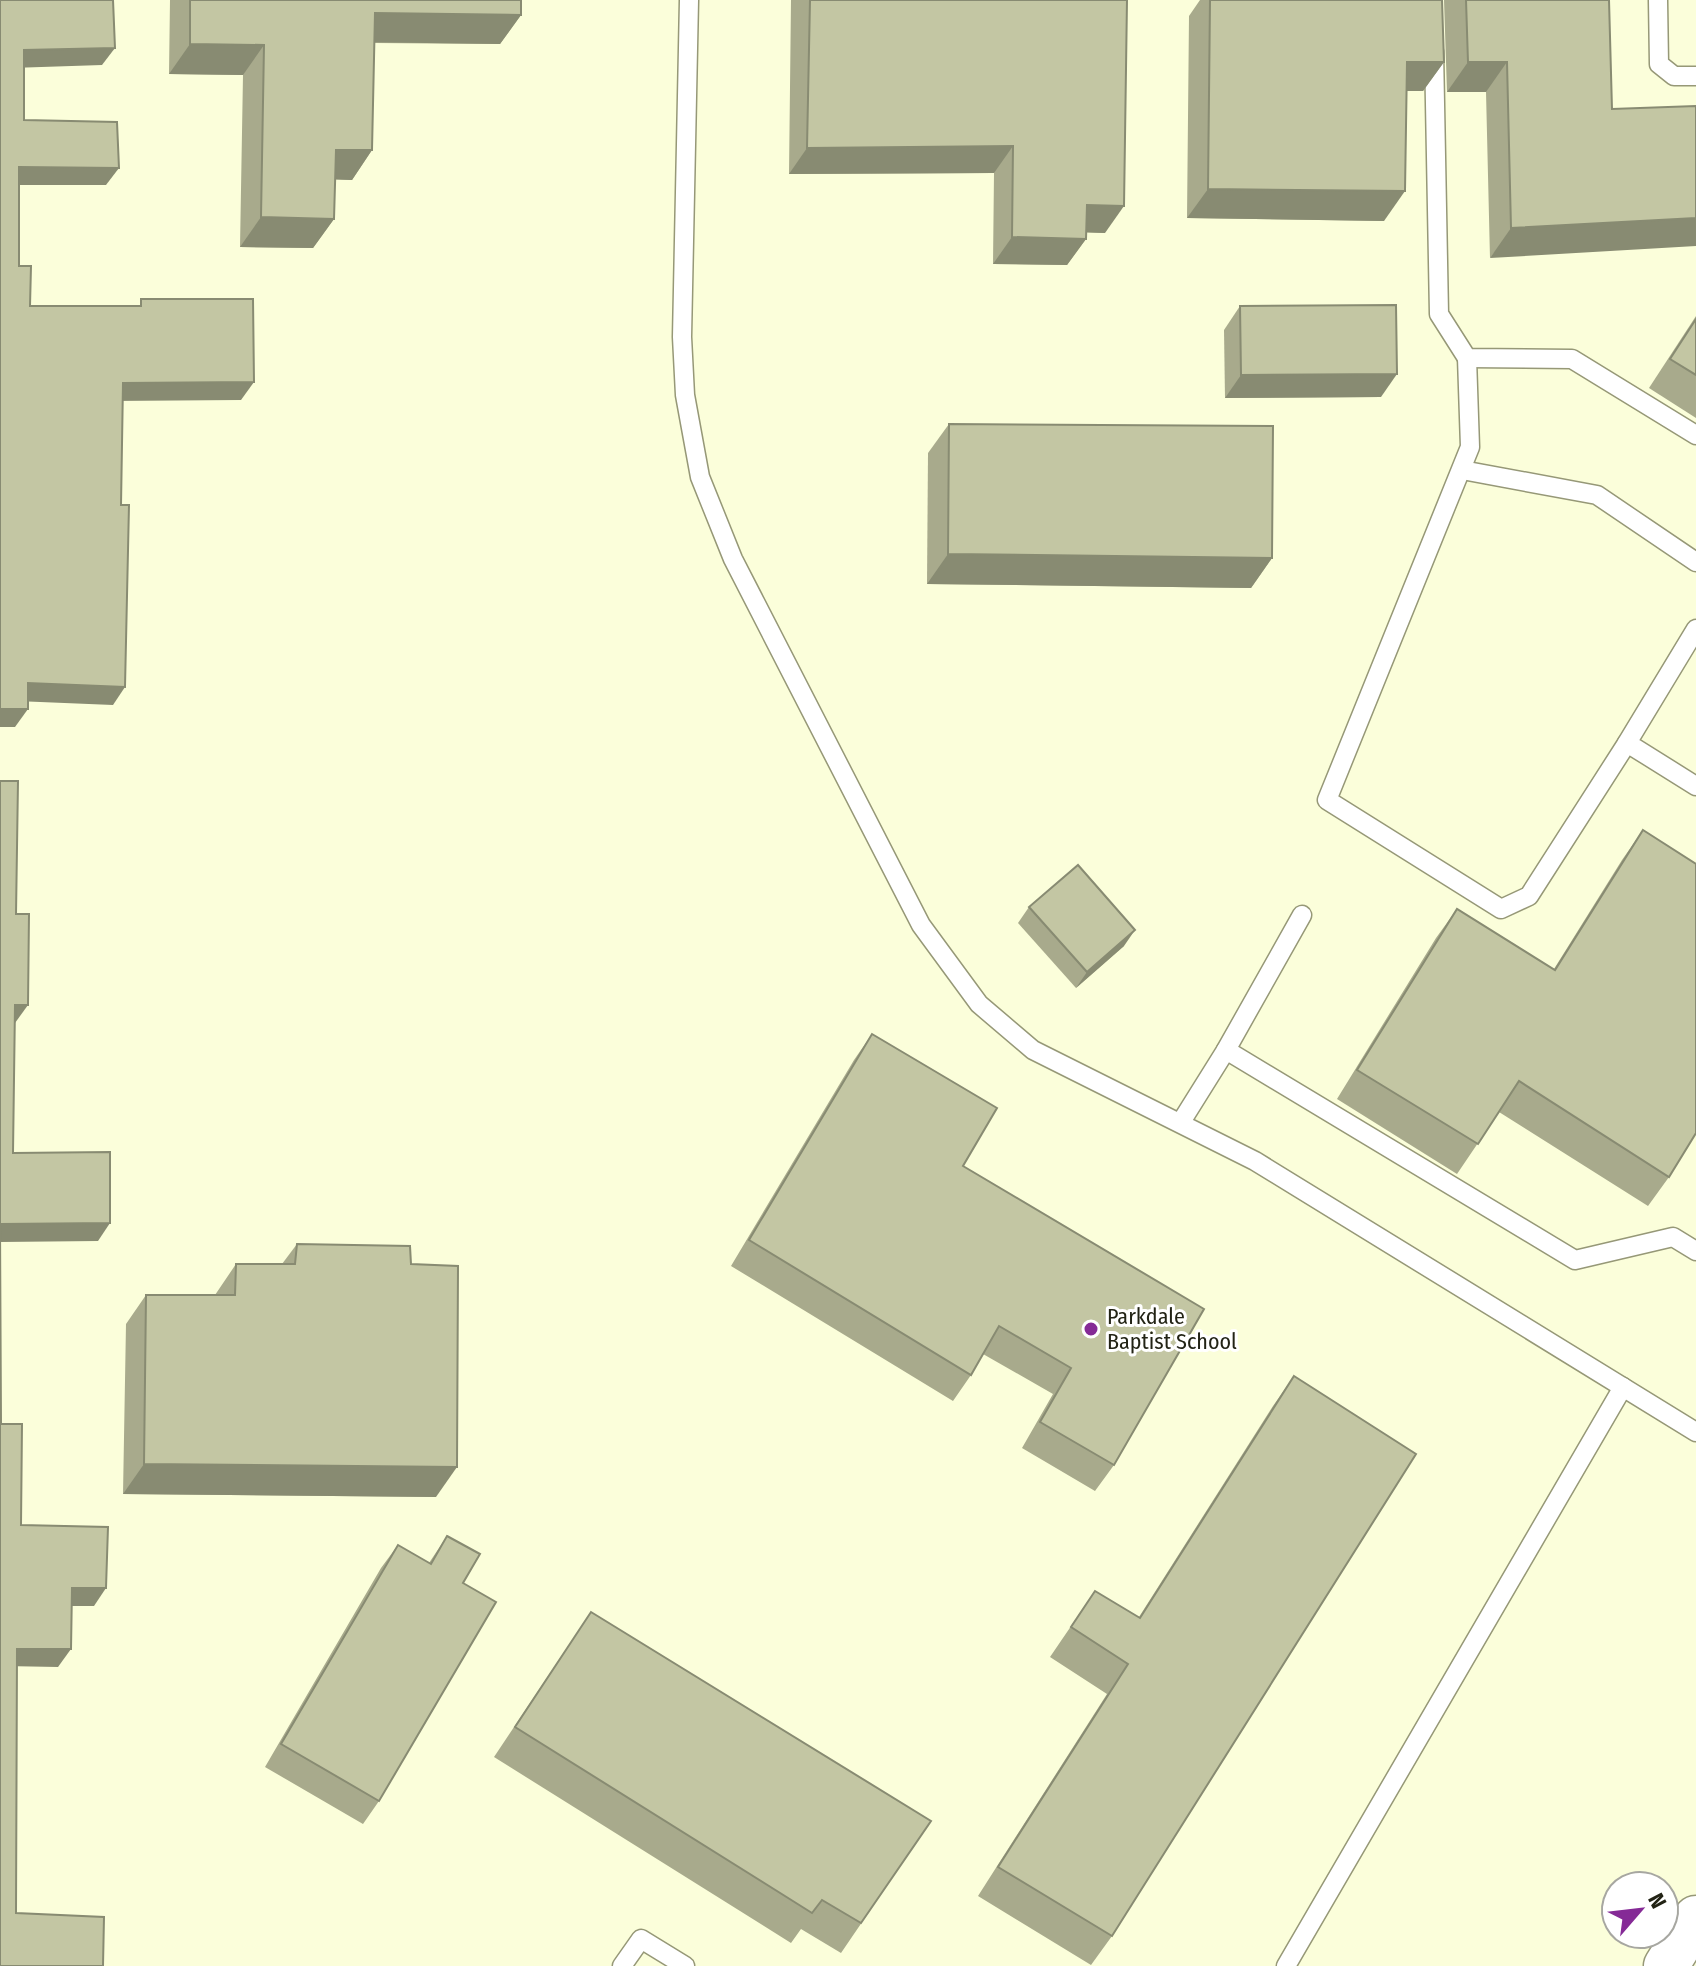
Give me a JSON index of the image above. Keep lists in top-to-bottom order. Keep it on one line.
{"places":["Parkdale Baptist School"],"north":"top right"}
